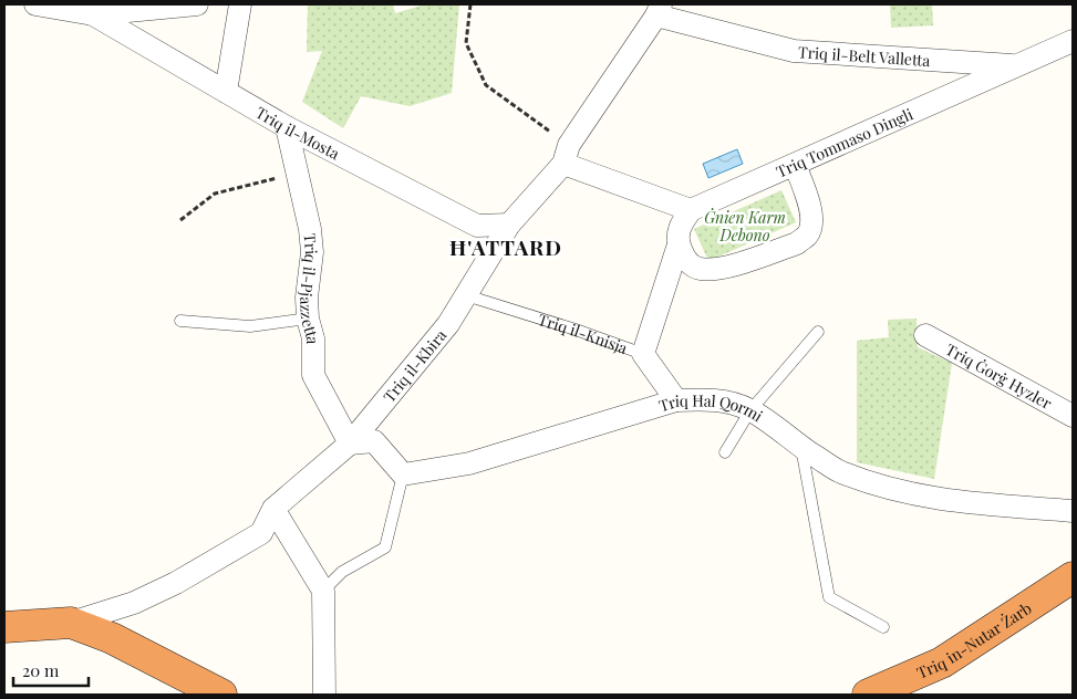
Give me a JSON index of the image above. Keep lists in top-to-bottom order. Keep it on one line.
{"streets":{"highway":["Triq in-Nutar Żarb"],"street":["Triq il-Belt Valletta","Triq il-Mosta","Triq Tommaso Dingli","Triq il-Pjazzetta","Triq il-Knisja","Triq il-Kbira","Triq Ġorġ Hyzler","Triq Ħal Qormi"]},"crossings":[["Triq il-Belt Valletta","Triq Tommaso Dingli"],["Triq il-Belt Valletta","Triq il-Kbira"],["Triq il-Mosta","Triq il-Pjazzetta"],["Triq il-Mosta","Triq il-Kbira"],["Triq il-Pjazzetta","Triq il-Kbira"],["Triq il-Knisja","Triq il-Kbira"],["Triq il-Knisja","Triq Ħal Qormi"]],"districts":["Ħ'ATTARD"],"parks":["Ġnien Karm Debono"],"scale_bar":"20 m"}
